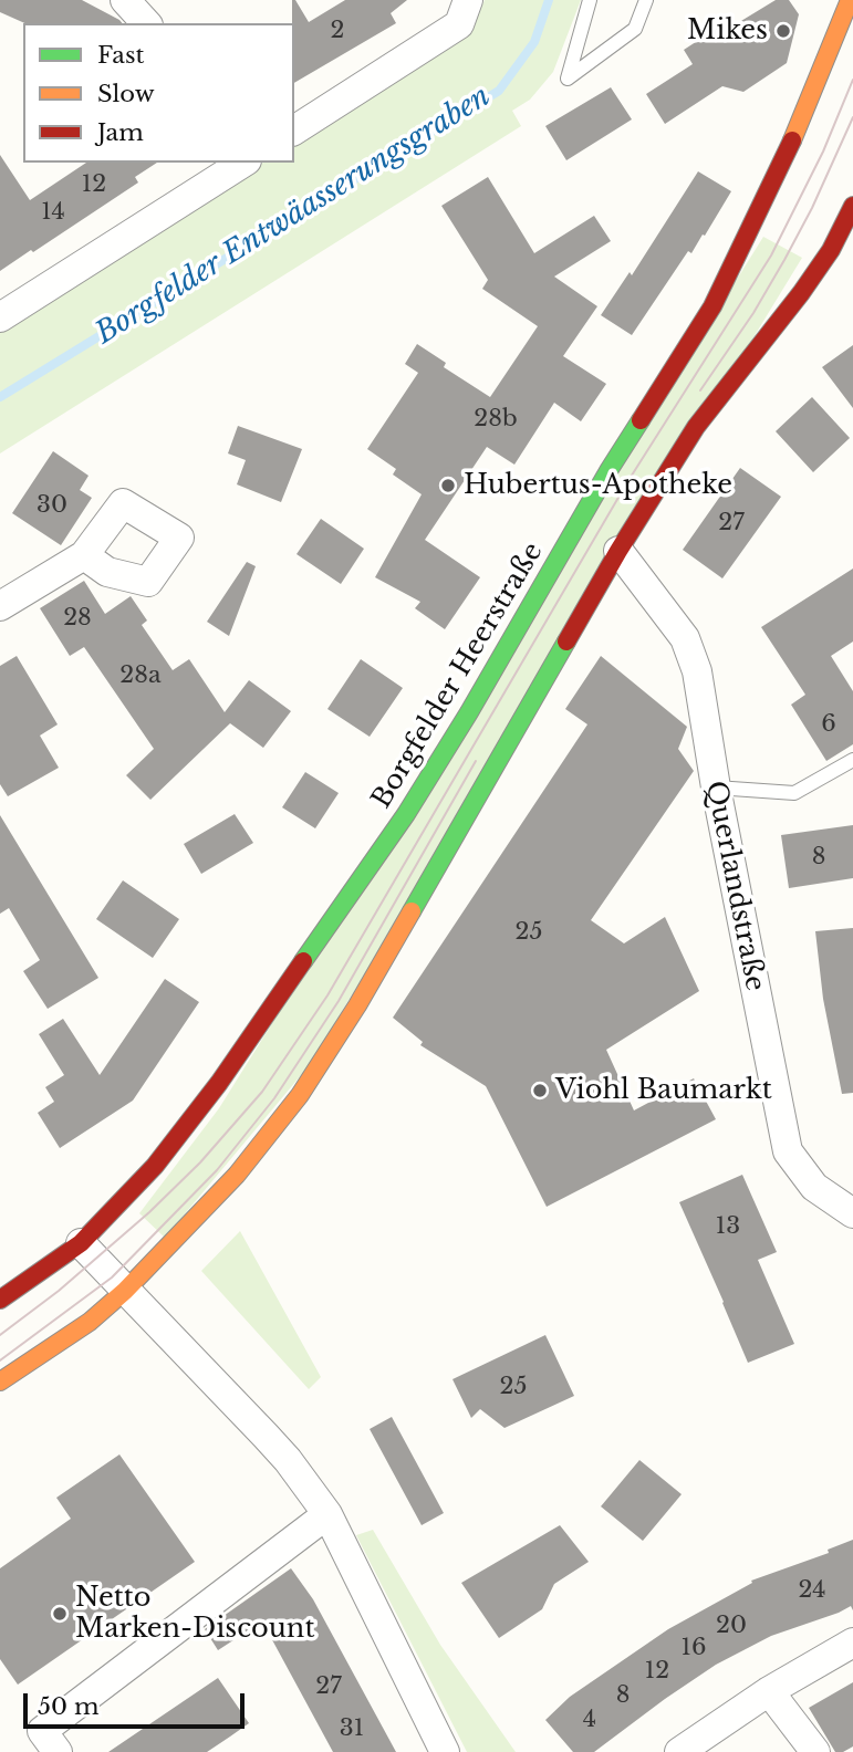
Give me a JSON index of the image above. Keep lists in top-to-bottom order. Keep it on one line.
{"streets":{"main road":["Borgfelder Heerstraße"],"street":["Querlandstraße"]},"water":["Borgfelder Entwäasserungsgraben"],"places":["Mikes","Hubertus-Apotheke","Viohl Baumarkt","Netto Marken-Discount"],"house_numbers":["2","12","14","28b","30","27","28","28a","6","8","25","13","25","24","20","16","12","27","8","4","31"],"legend":["Fast","Slow","Jam"],"scale_bar":"50 m"}
